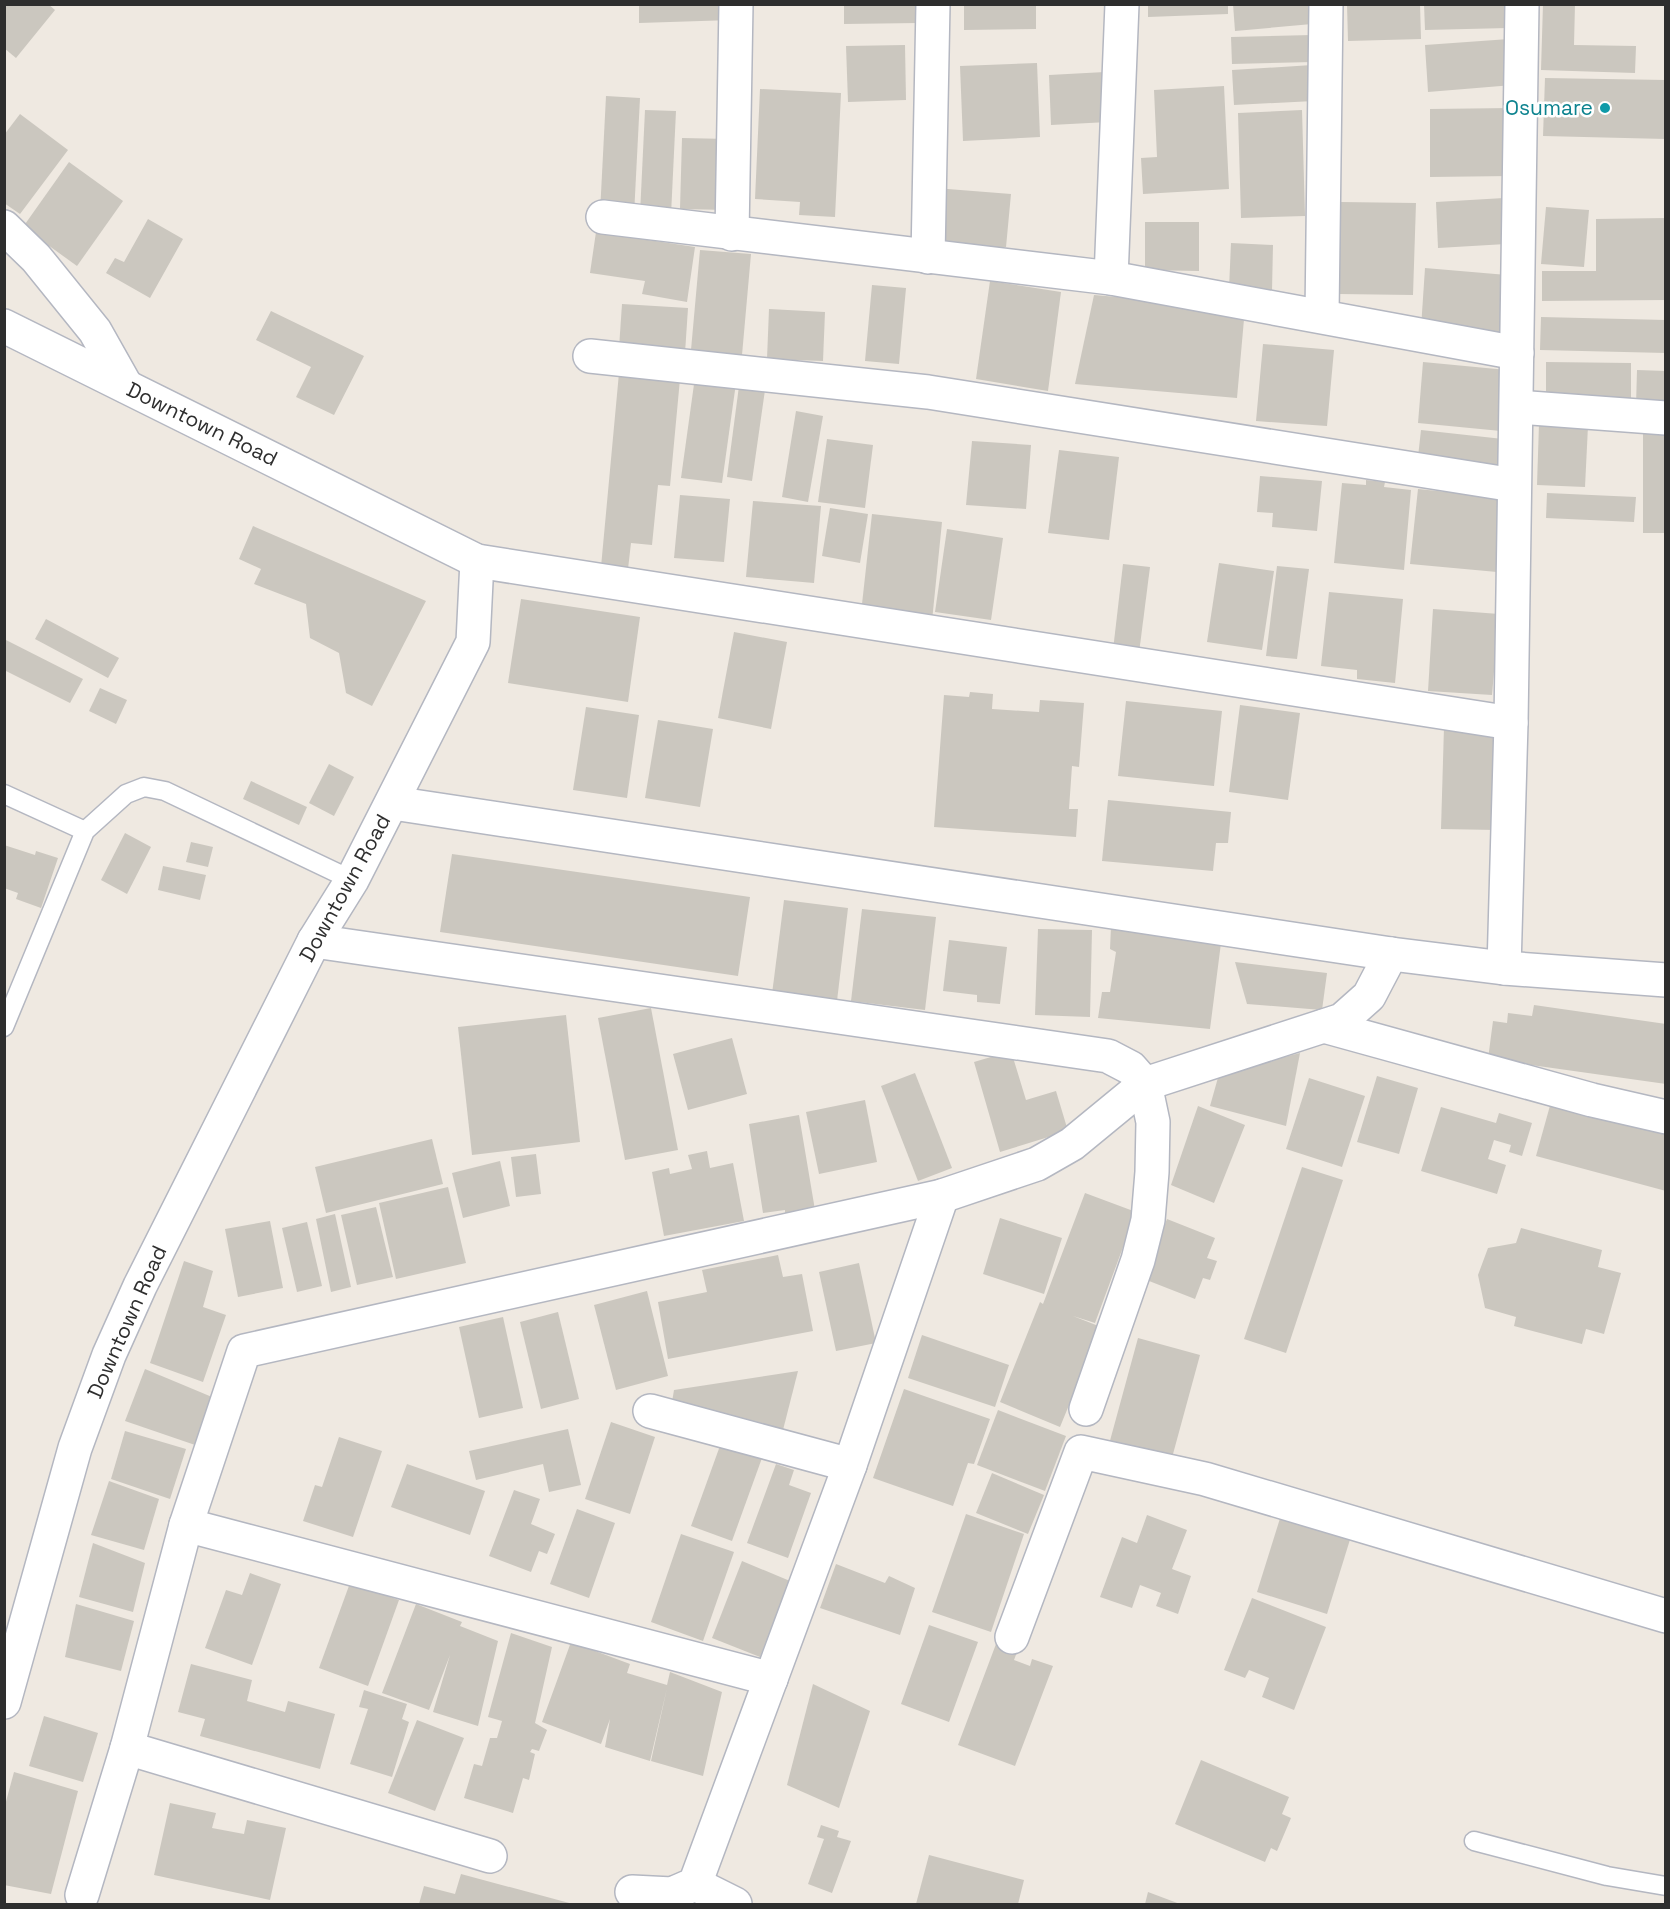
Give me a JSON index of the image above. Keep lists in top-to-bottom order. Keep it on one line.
{"streets":{"street":["Downtown Road"]},"places":["Osumare"]}
